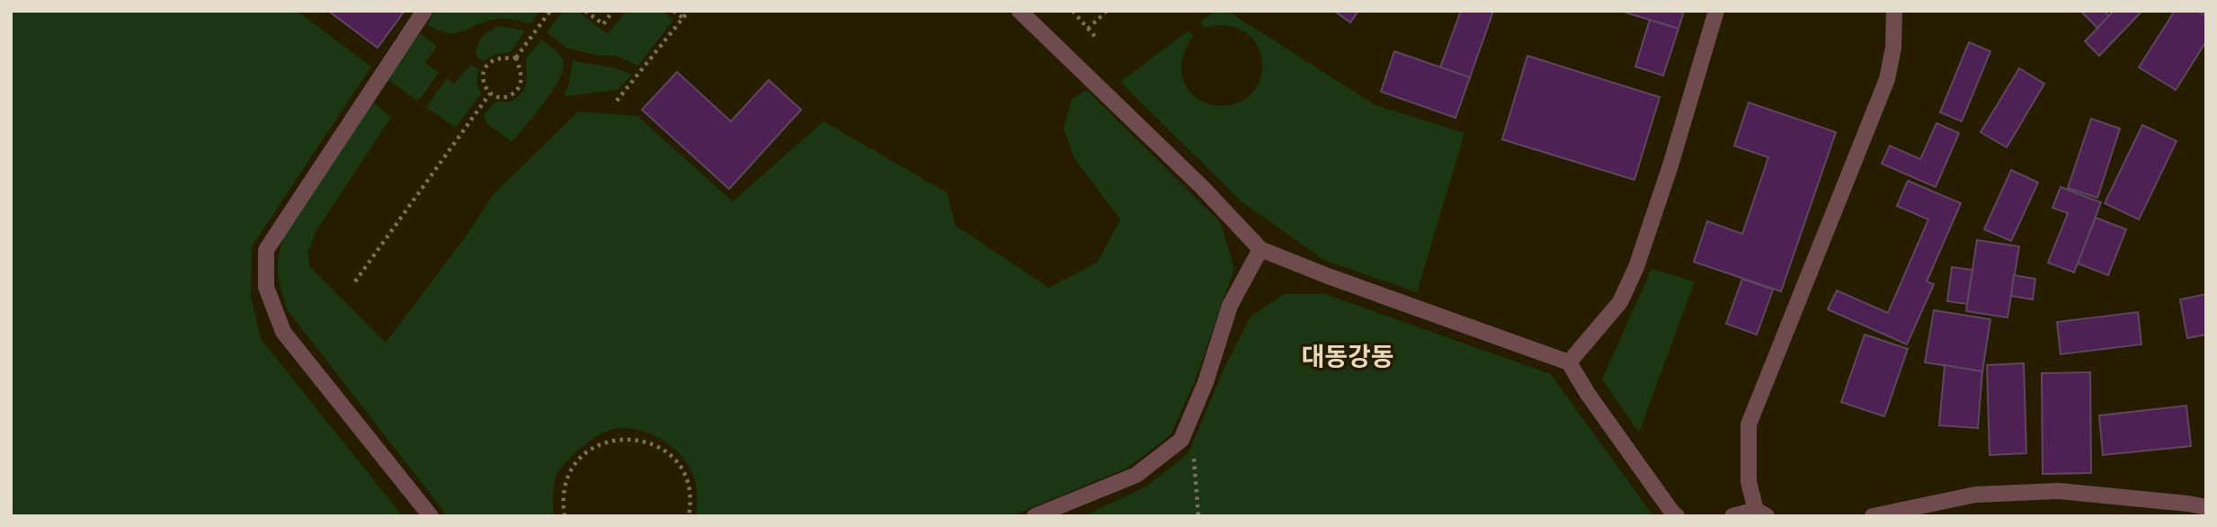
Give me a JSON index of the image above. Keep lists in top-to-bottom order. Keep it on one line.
{"districts":["대동강동"]}
